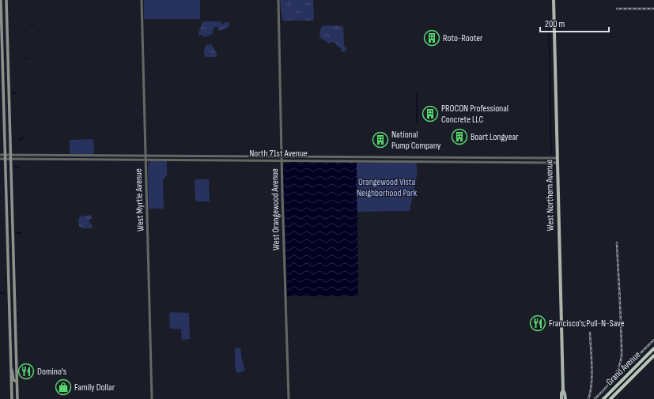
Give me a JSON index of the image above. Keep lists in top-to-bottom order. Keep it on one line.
{"streets":{"highway":["Grand Avenue"],"main road":["West Northern Avenue"],"street":["North 71st Avenue","West Myrtle Avenue","West Orangewood Avenue"]},"crossings":[["North 71st Avenue","West Northern Avenue"],["North 71st Avenue","West Myrtle Avenue"],["North 71st Avenue","West Orangewood Avenue"]],"parks":["Orangewood Vista Neighborhood Park"],"places":{"building":["Roto-Rooter","PROCON Professional Concrete LLC","Boart Longyear","National Pump Company"],"restaurant":["Francisco's;Pull-N-Save","Domino's"],"shop":["Family Dollar"]},"scale_bar":"200 m"}
